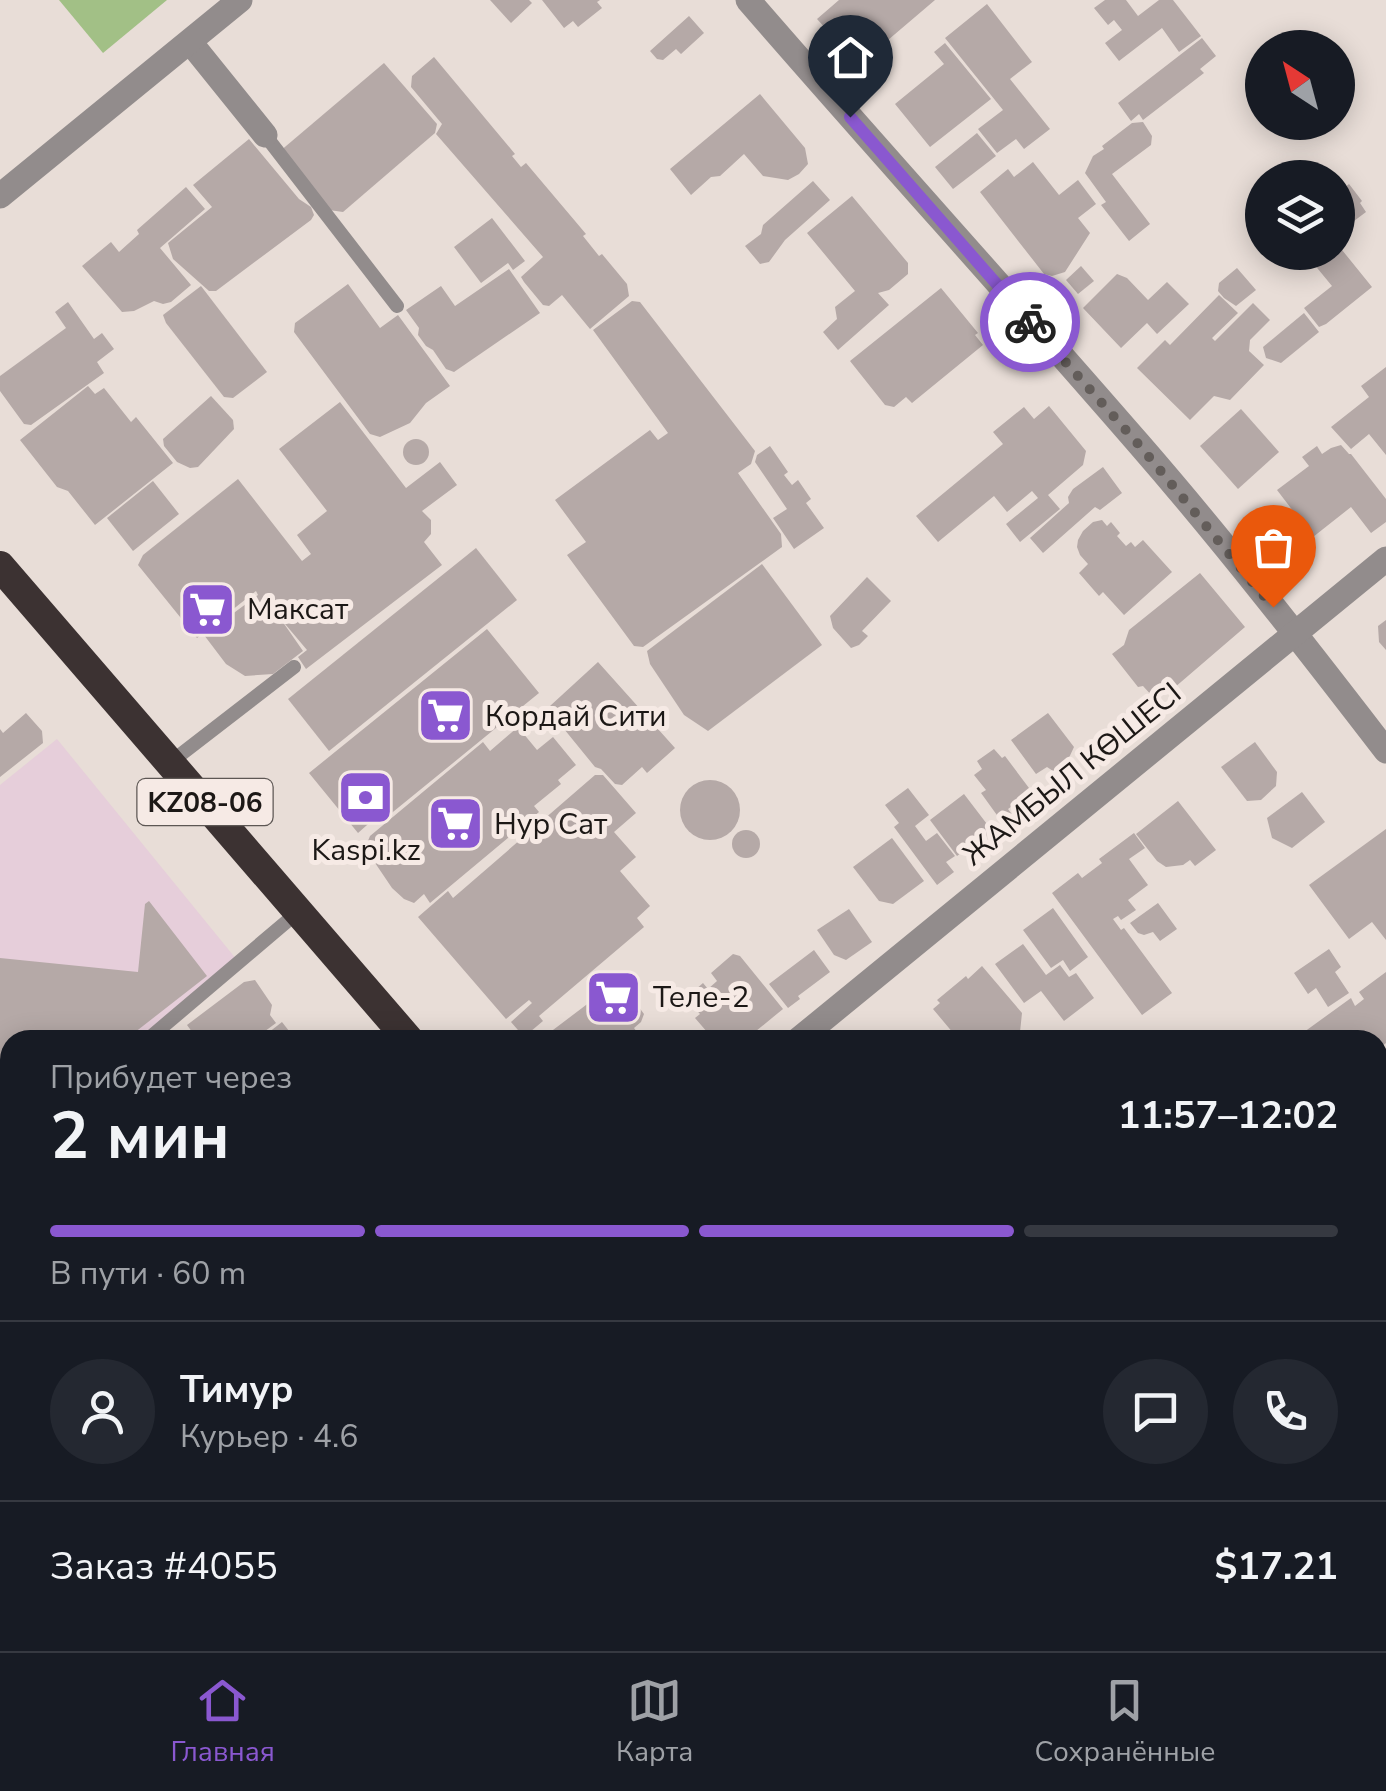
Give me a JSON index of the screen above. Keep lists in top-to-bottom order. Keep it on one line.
{"streets":{"highway":["KZ08-06"],"street":["ЖАМБЫЛ КӨШЕСІ"]},"places":{"supermarket":["Максат","Кордай Сити","Нур Сат","Теле-2"],"bank":["Kaspi.kz"]},"north":"top left","page":{"heading":["2 мин","Прибудет через","11:57–12:02"],"panel":["Тимур","Курьер · 4.6","Заказ #4055","$17.21"],"bar":"В пути · 60 m","tabs":["Главная","Карта","Сохранённые"]}}
